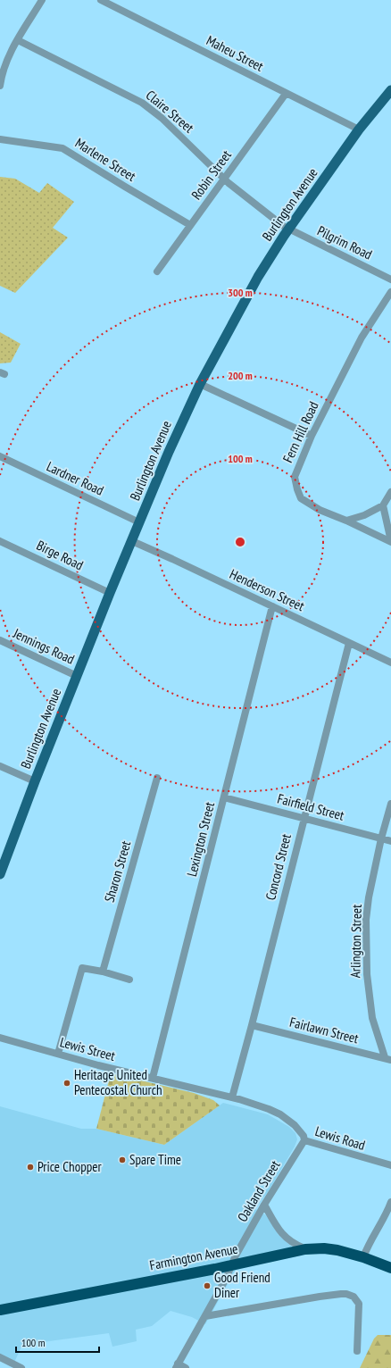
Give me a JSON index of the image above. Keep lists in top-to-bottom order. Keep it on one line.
{"streets":{"highway":["Farmington Avenue"],"main road":["Burlington Avenue"],"street":["Maheu Street","Claire Street","Marlene Street","Robin Street","Pilgrim Road","Fern Hill Road","Lardner Road","Birge Road","Henderson Street","Jennings Road","Fairfield Street","Lexington Street","Concord Street","Sharon Street","Arlington Street","Fairlawn Street","Lewis Street","Lewis Road","Oakland Street"]},"crossings":[["Maheu Street","Robin Street"],["Maheu Street","Burlington Avenue"],["Claire Street","Robin Street"],["Claire Street","Burlington Avenue"],["Claire Street","Pilgrim Road"],["Marlene Street","Robin Street"],["Burlington Avenue","Pilgrim Road"],["Burlington Avenue","Lardner Road"],["Burlington Avenue","Birge Road"],["Burlington Avenue","Henderson Street"],["Burlington Avenue","Jennings Road"],["Henderson Street","Lexington Street"],["Henderson Street","Concord Street"],["Fairfield Street","Lexington Street"],["Fairfield Street","Concord Street"],["Fairfield Street","Arlington Street"],["Lexington Street","Lewis Street"],["Concord Street","Fairlawn Street"],["Concord Street","Lewis Street"],["Concord Street","Lewis Road"],["Arlington Street","Fairlawn Street"],["Lewis Street","Lewis Road"],["Lewis Road","Oakland Street"],["Oakland Street","Farmington Avenue"]],"places":["Heritage United Pentecostal Church","Spare Time","Price Chopper","Good Friend Diner"],"scale_bar":"100 m","rings":["300 m","200 m","100 m"]}
